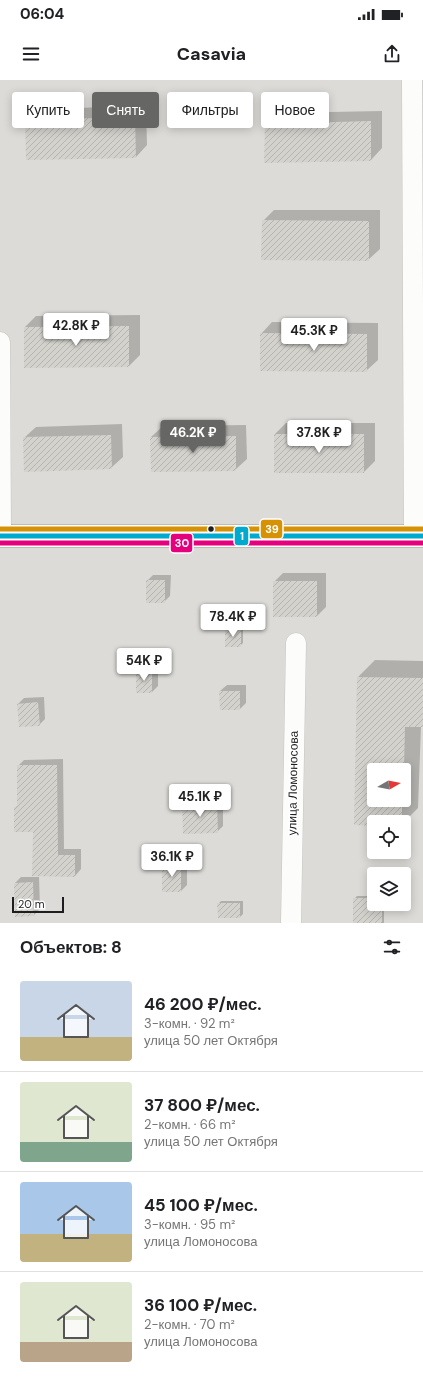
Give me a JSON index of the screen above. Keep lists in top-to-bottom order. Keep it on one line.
{"streets":{"street":["улица Ломоносова"]},"lines":["transit line 39","transit line 1","transit line 30"],"scale_bar":"20 m","north":"right","page":{"status":"06:04","header":"Casavia","chip":["Купить","Снять","Фильтры","Новое"],"price":["42.8K ₽","45.3K ₽","46.2K ₽","37.8K ₽","78.4K ₽","54K ₽","45.1K ₽","36.1K ₽"],"scale":"20 m","heading":"Объектов: 8","list":[{"name":"46 200 ₽/мес.","note":"3-комн. · 92 m² · улица 50 лет Октября"},{"name":"37 800 ₽/мес.","note":"2-комн. · 66 m² · улица 50 лет Октября"},{"name":"45 100 ₽/мес.","note":"3-комн. · 95 m² · улица Ломоносова"},{"name":"36 100 ₽/мес.","note":"2-комн. · 70 m² · улица Ломоносова"}]}}
